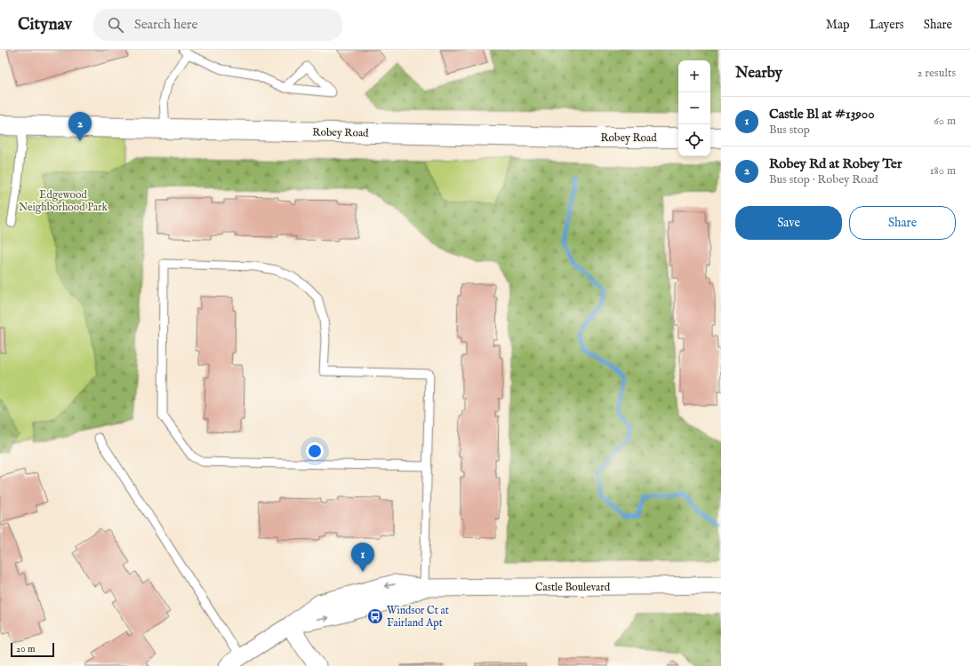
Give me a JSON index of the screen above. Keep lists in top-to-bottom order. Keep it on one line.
{"streets":{"street":["Robey Road","Castle Boulevard"]},"parks":["Edgewood Neighborhood Park"],"places":{"bus stop":["Windsor Ct at Fairland Apt"]},"scale_bar":"20 m","page":{"header":"Citynav","search":"Search here","nav":["Map","Layers","Share"],"heading":["Nearby","2 results"],"map_buttons":["+","−"],"list":[{"mark":"1","name":"Castle Bl at #13900","note":"Bus stop","value":"60 m"},{"mark":"2","name":"Robey Rd at Robey Ter","note":"Bus stop · Robey Road","value":"180 m"}],"pins":["2","1"],"buttons":["Save","Share"],"scale":"20 m"}}
